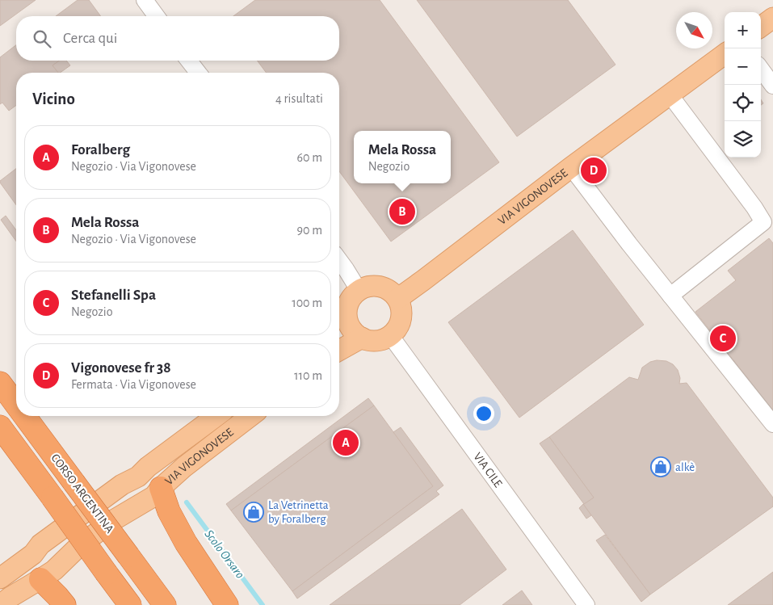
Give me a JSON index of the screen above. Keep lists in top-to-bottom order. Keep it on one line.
{"streets":{"highway":["CORSO ARGENTINA"],"main road":["VIA VIGONOVESE"],"street":["VIA CILE"]},"crossings":[["VIA VIGONOVESE","VIA CILE"]],"water":["Scolo Orsaro"],"places":{"shop":["alkè","La Vetrinetta by Foralberg"]},"north":"bottom right","page":{"map_buttons":["+","−"],"search":"Cerca qui","heading":["Vicino","4 risultati"],"list":[{"mark":"A","name":"Foralberg","note":"Negozio · Via Vigonovese","value":"60 m"},{"mark":"B","name":"Mela Rossa","note":"Negozio · Via Vigonovese","value":"90 m"},{"mark":"C","name":"Stefanelli Spa","note":"Negozio","value":"100 m"},{"mark":"D","name":"Vigonovese fr 38","note":"Fermata · Via Vigonovese","value":"110 m"}],"popup":["Mela Rossa","Negozio"],"pins":["D","B","C","A"]}}
